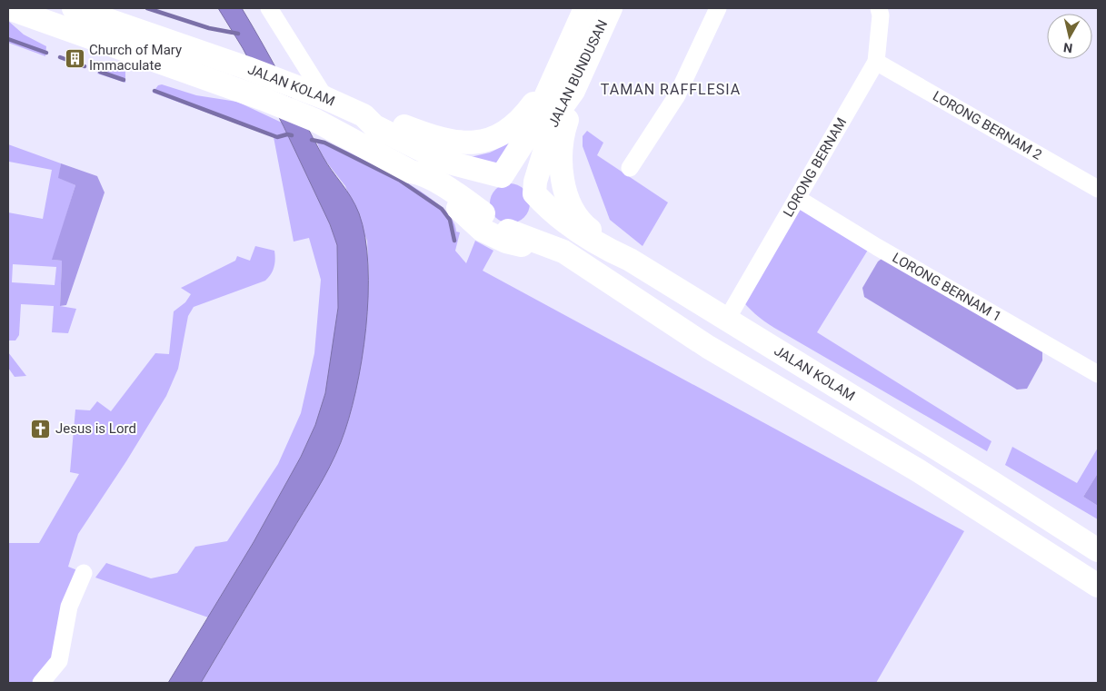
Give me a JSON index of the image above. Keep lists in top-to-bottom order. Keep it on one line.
{"streets":{"main road":["JALAN BUNDUSAN","JALAN KOLAM"],"street":["LORONG BERNAM 2","LORONG BERNAM","LORONG BERNAM 1"]},"crossings":[["JALAN BUNDUSAN","JALAN KOLAM"],["JALAN KOLAM","LORONG BERNAM"],["LORONG BERNAM 2","LORONG BERNAM"],["LORONG BERNAM","LORONG BERNAM 1"]],"districts":["TAMAN RAFFLESIA"],"places":{"building":["Church of Mary Immaculate"],"church":["Jesus is Lord"]},"north":"bottom"}
